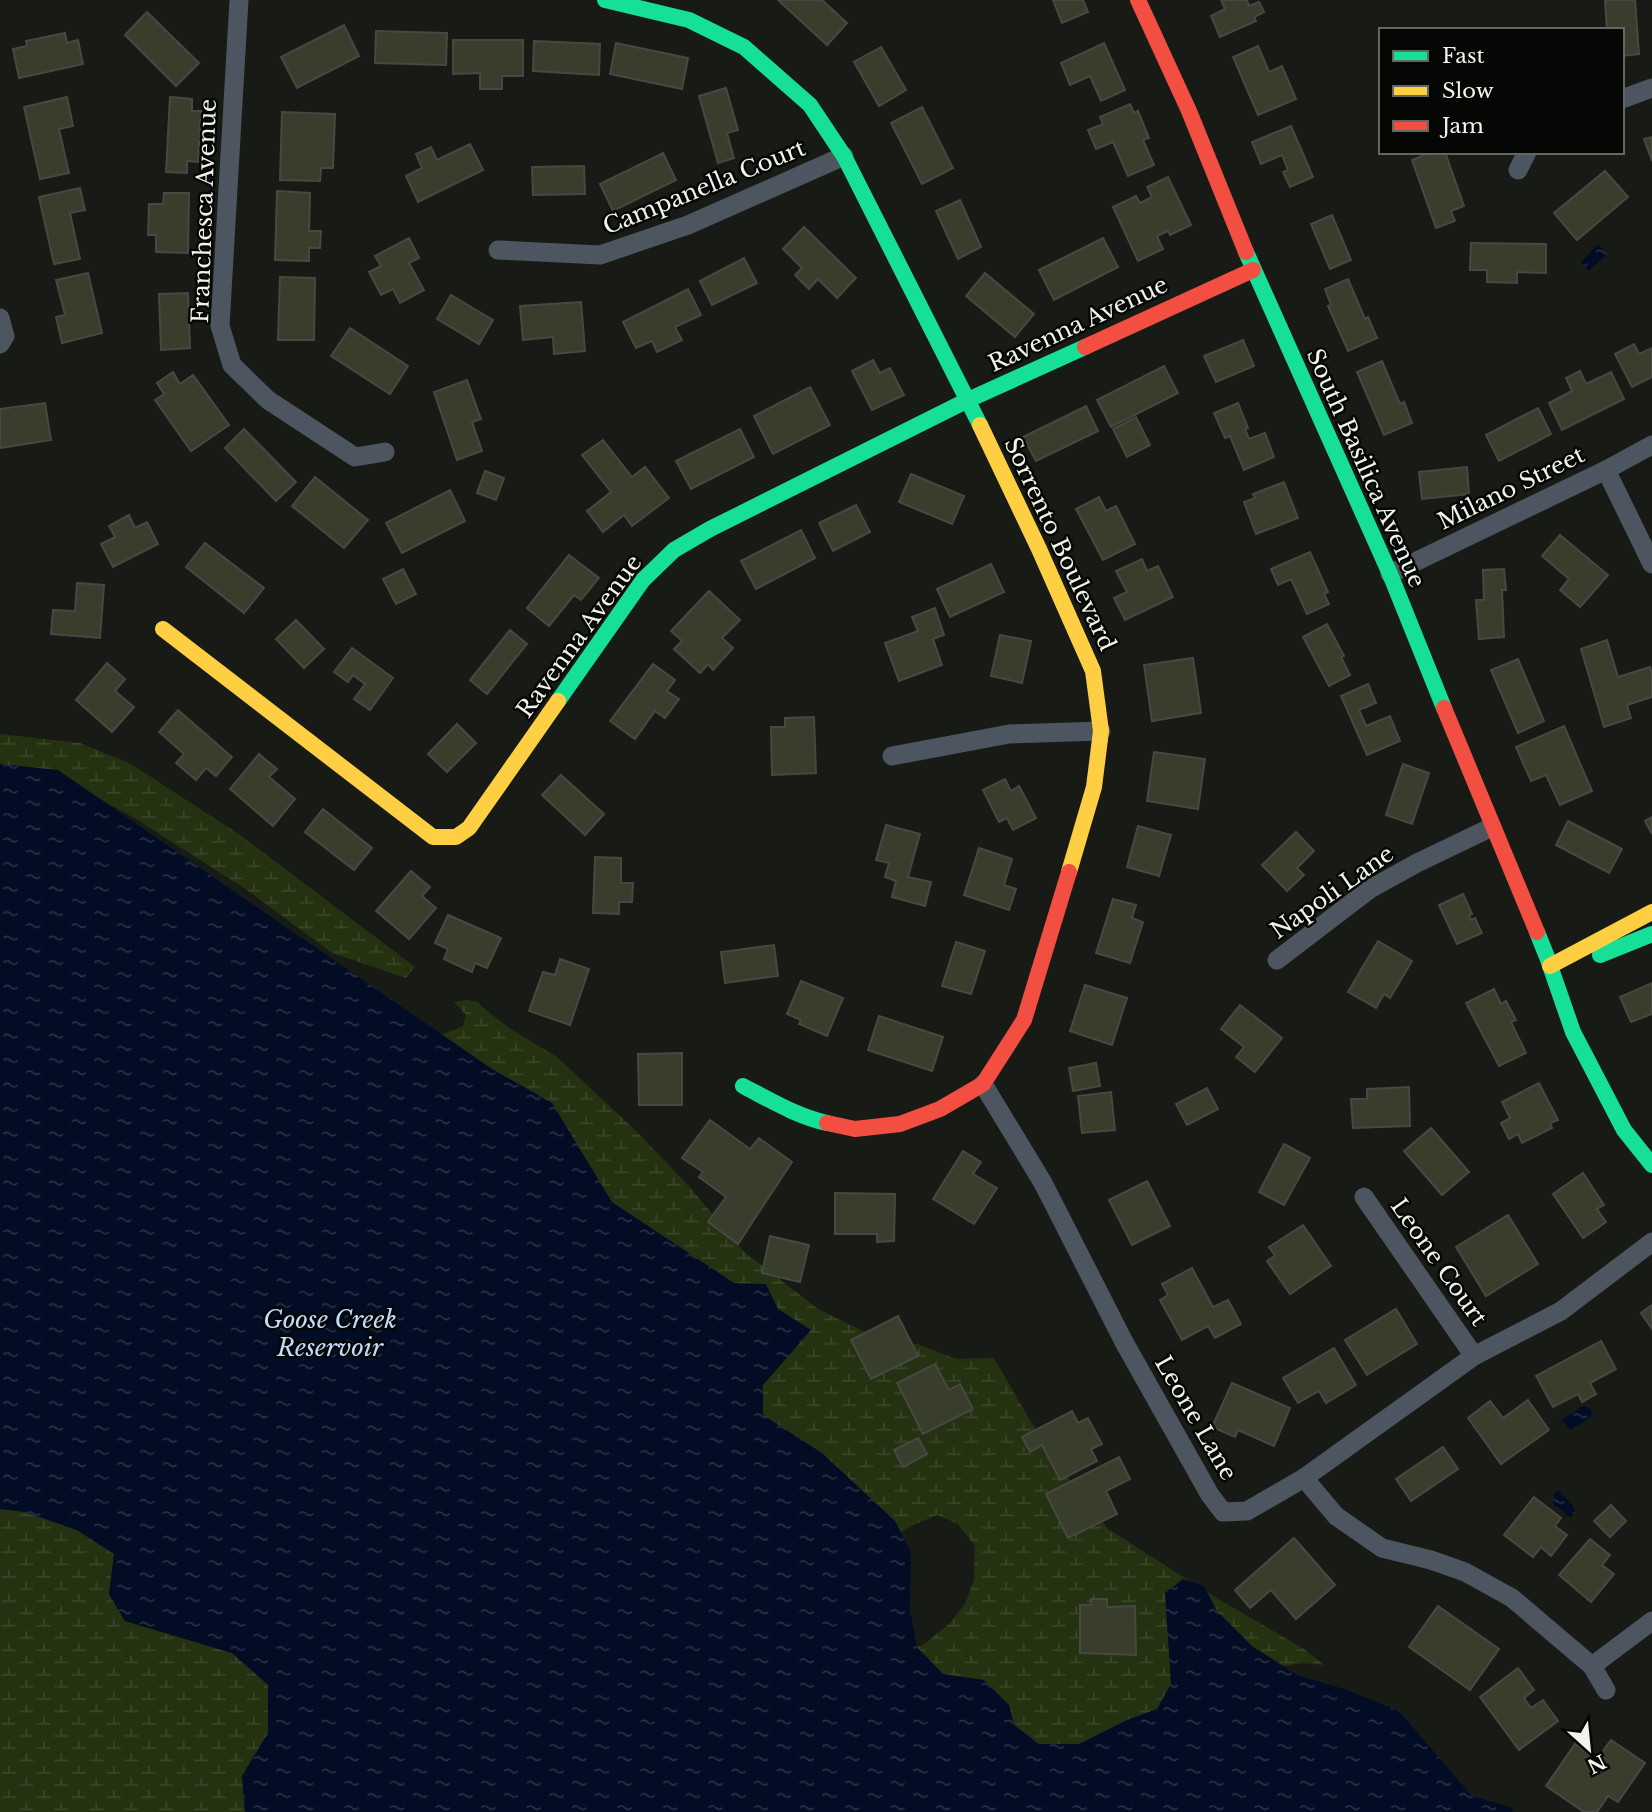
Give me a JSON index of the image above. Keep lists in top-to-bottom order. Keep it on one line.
{"streets":{"street":["Campanella Court","Franchesca Avenue","Ravenna Avenue","South Basilica Avenue","Milano Street","Sorrento Boulevard","Napoli Lane","Leone Court","Leone Lane"]},"crossings":[["Campanella Court","Sorrento Boulevard"],["Ravenna Avenue","South Basilica Avenue"],["Ravenna Avenue","Sorrento Boulevard"],["South Basilica Avenue","Milano Street"],["South Basilica Avenue","Napoli Lane"],["Sorrento Boulevard","Leone Lane"],["Leone Court","Leone Lane"]],"water":["Goose Creek Reservoir"],"legend":["Fast","Slow","Jam"],"north":"bottom right"}
